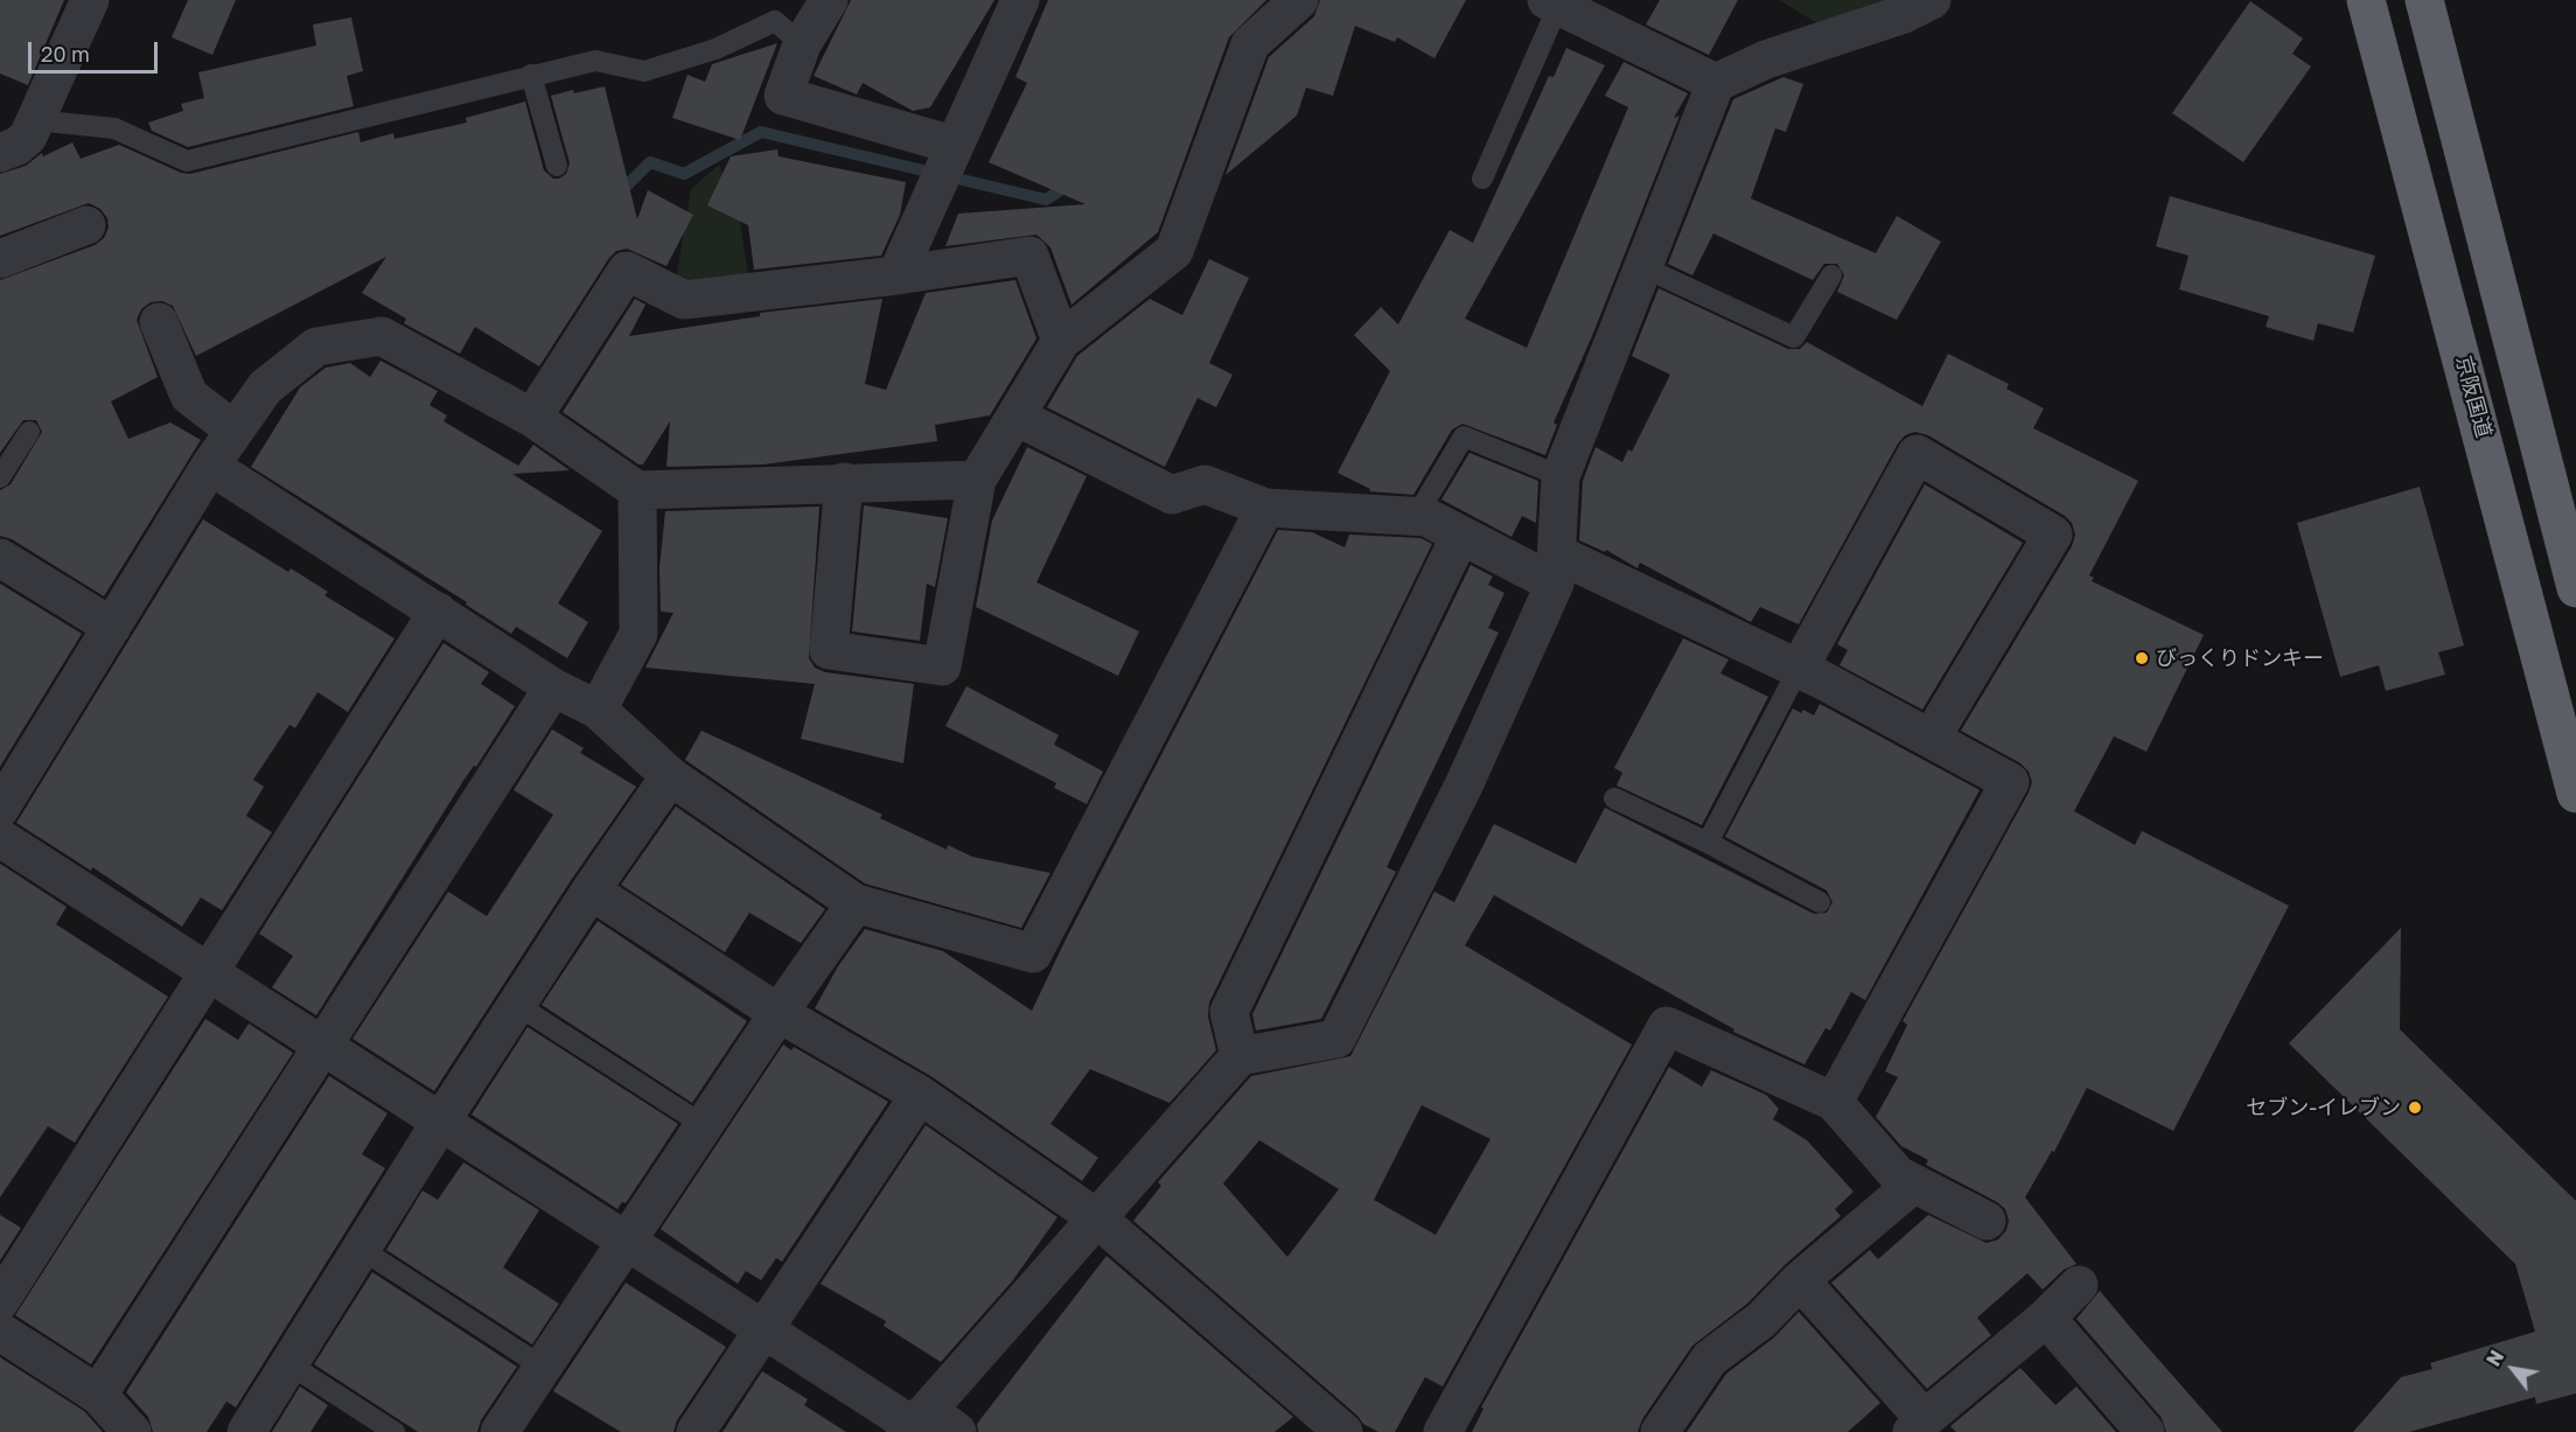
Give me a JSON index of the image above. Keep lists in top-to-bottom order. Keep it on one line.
{"streets":{"highway":["京阪国道"]},"places":["びっくりドンキー","セブン-イレブン"],"scale_bar":"20 m","north":"top left"}
